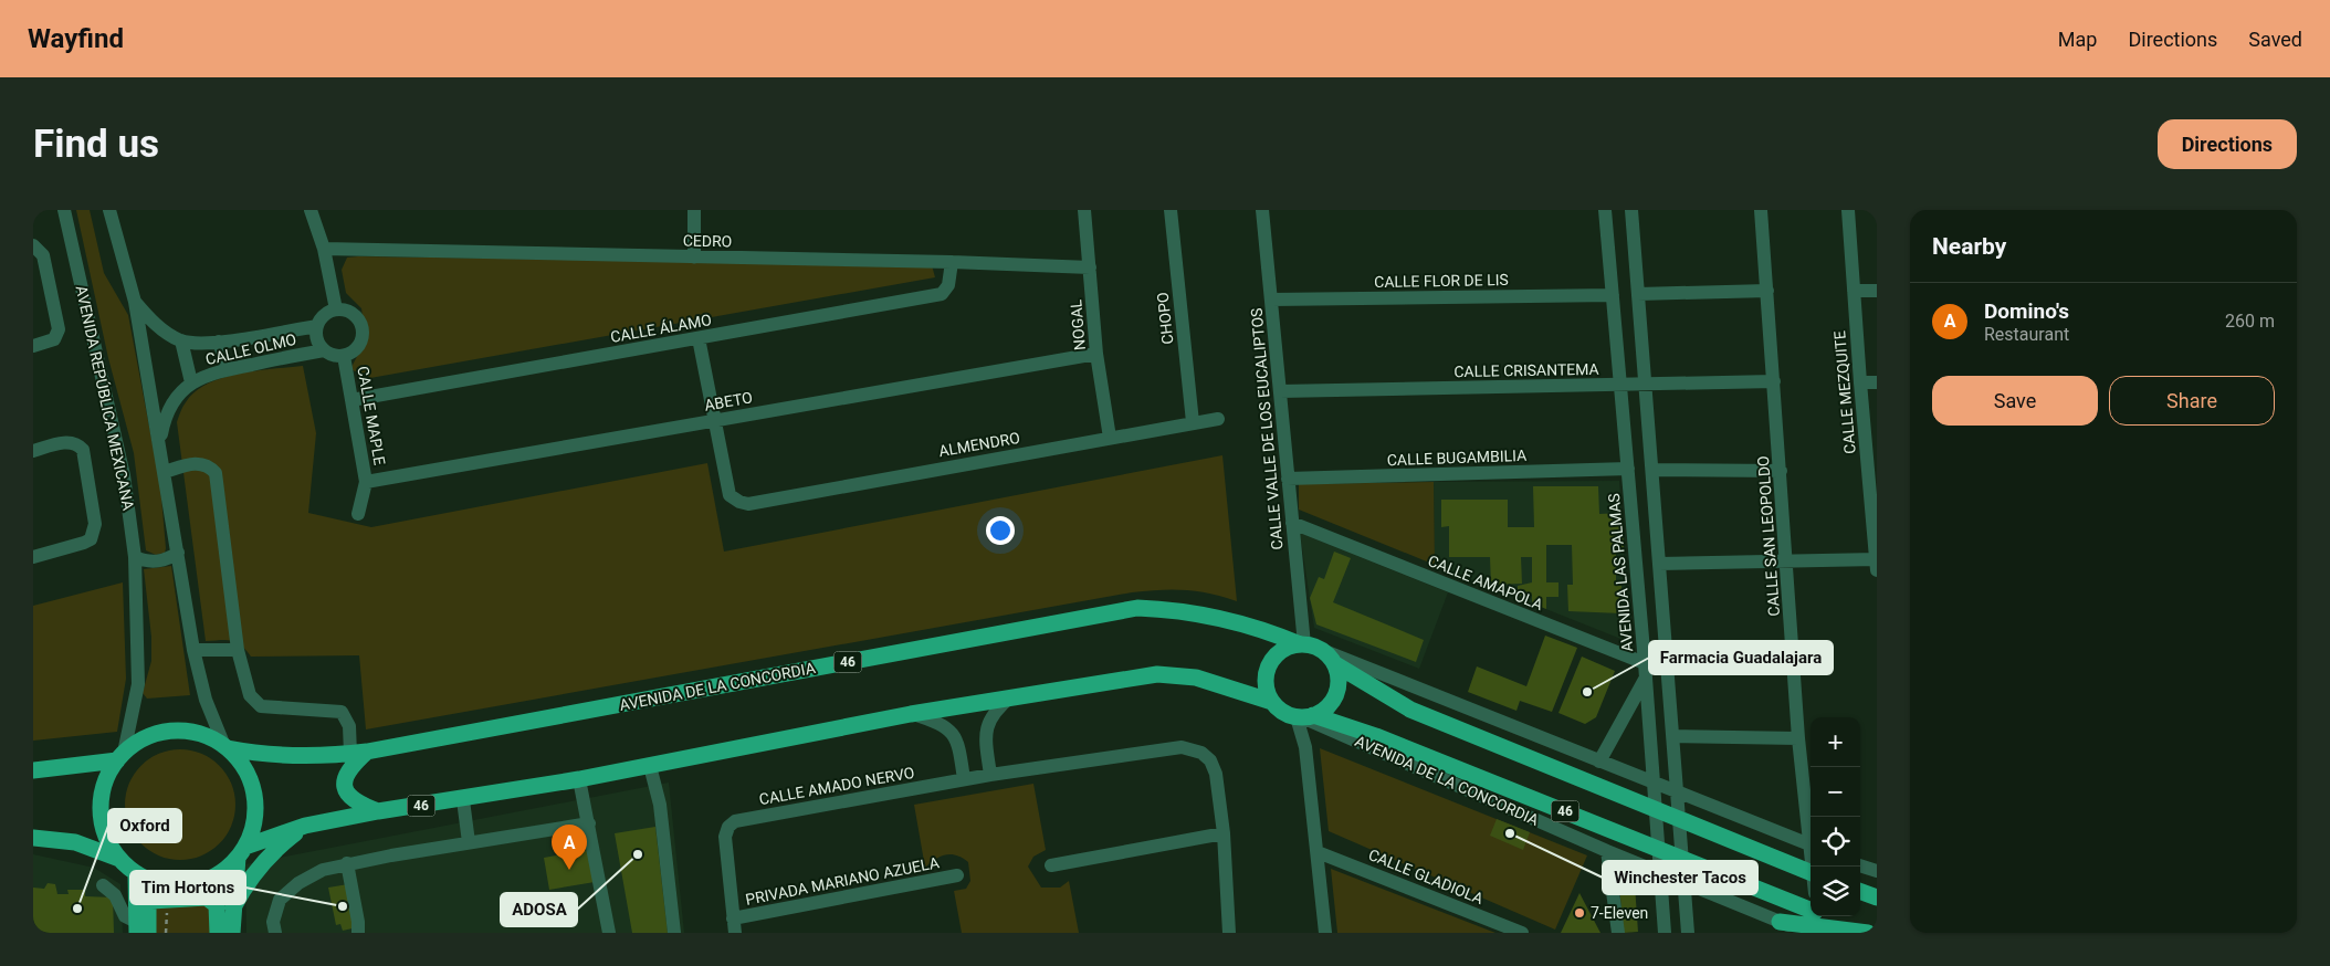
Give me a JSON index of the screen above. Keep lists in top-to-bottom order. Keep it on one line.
{"streets":{"main road":["46","AVENIDA DE LA CONCORDIA"],"street":["CEDRO","CALLE FLOR DE LIS","CHOPO","NOGAL","CALLE ÁLAMO","CALLE OLMO","CALLE CRISANTEMA","CALLE MEZQUITE","AVENIDA REPÚBLICA MEXICANA","ABETO","CALLE MAPLE","CALLE VALLE DE LOS EUCALIPTOS","ALMENDRO","CALLE BUGAMBILIA","CALLE SAN LEOPOLDO","AVENIDA LAS PALMAS","CALLE AMAPOLA","CALLE AMADO NERVO","CALLE GLADIOLA","PRIVADA MARIANO AZUELA"]},"crossings":[["CEDRO","NOGAL"],["CEDRO","CALLE ÁLAMO"],["CALLE FLOR DE LIS","CALLE VALLE DE LOS EUCALIPTOS"],["CALLE FLOR DE LIS","AVENIDA LAS PALMAS"],["CHOPO","ALMENDRO"],["NOGAL","ABETO"],["NOGAL","ALMENDRO"],["CALLE ÁLAMO","CALLE MAPLE"],["CALLE OLMO","CALLE MAPLE"],["CALLE CRISANTEMA","CALLE VALLE DE LOS EUCALIPTOS"],["CALLE CRISANTEMA","CALLE SAN LEOPOLDO"],["CALLE CRISANTEMA","AVENIDA LAS PALMAS"],["AVENIDA REPÚBLICA MEXICANA","46"],["AVENIDA REPÚBLICA MEXICANA","AVENIDA DE LA CONCORDIA"],["ABETO","CALLE MAPLE"],["ABETO","ALMENDRO"],["CALLE VALLE DE LOS EUCALIPTOS","CALLE BUGAMBILIA"],["CALLE VALLE DE LOS EUCALIPTOS","CALLE AMAPOLA"],["CALLE VALLE DE LOS EUCALIPTOS","46"],["CALLE VALLE DE LOS EUCALIPTOS","AVENIDA DE LA CONCORDIA"],["CALLE BUGAMBILIA","AVENIDA LAS PALMAS"],["CALLE SAN LEOPOLDO","CALLE AMAPOLA"],["AVENIDA LAS PALMAS","CALLE AMAPOLA"],["AVENIDA LAS PALMAS","46"],["AVENIDA LAS PALMAS","AVENIDA DE LA CONCORDIA"],["46","AVENIDA DE LA CONCORDIA"],["CALLE AMADO NERVO","PRIVADA MARIANO AZUELA"]],"places":["Farmacia Guadalajara","Winchester Tacos","ADOSA","Tim Hortons","Oxford","7-Eleven"],"page":{"header":"Wayfind","nav":["Map","Directions","Saved"],"buttons":["Directions",["Save","Share"]],"title":"Find us","heading":"Nearby","list":[{"mark":"A","name":"Domino's","note":"Restaurant","value":"260 m"}],"map_buttons":["+","−"],"pins":"A"}}
